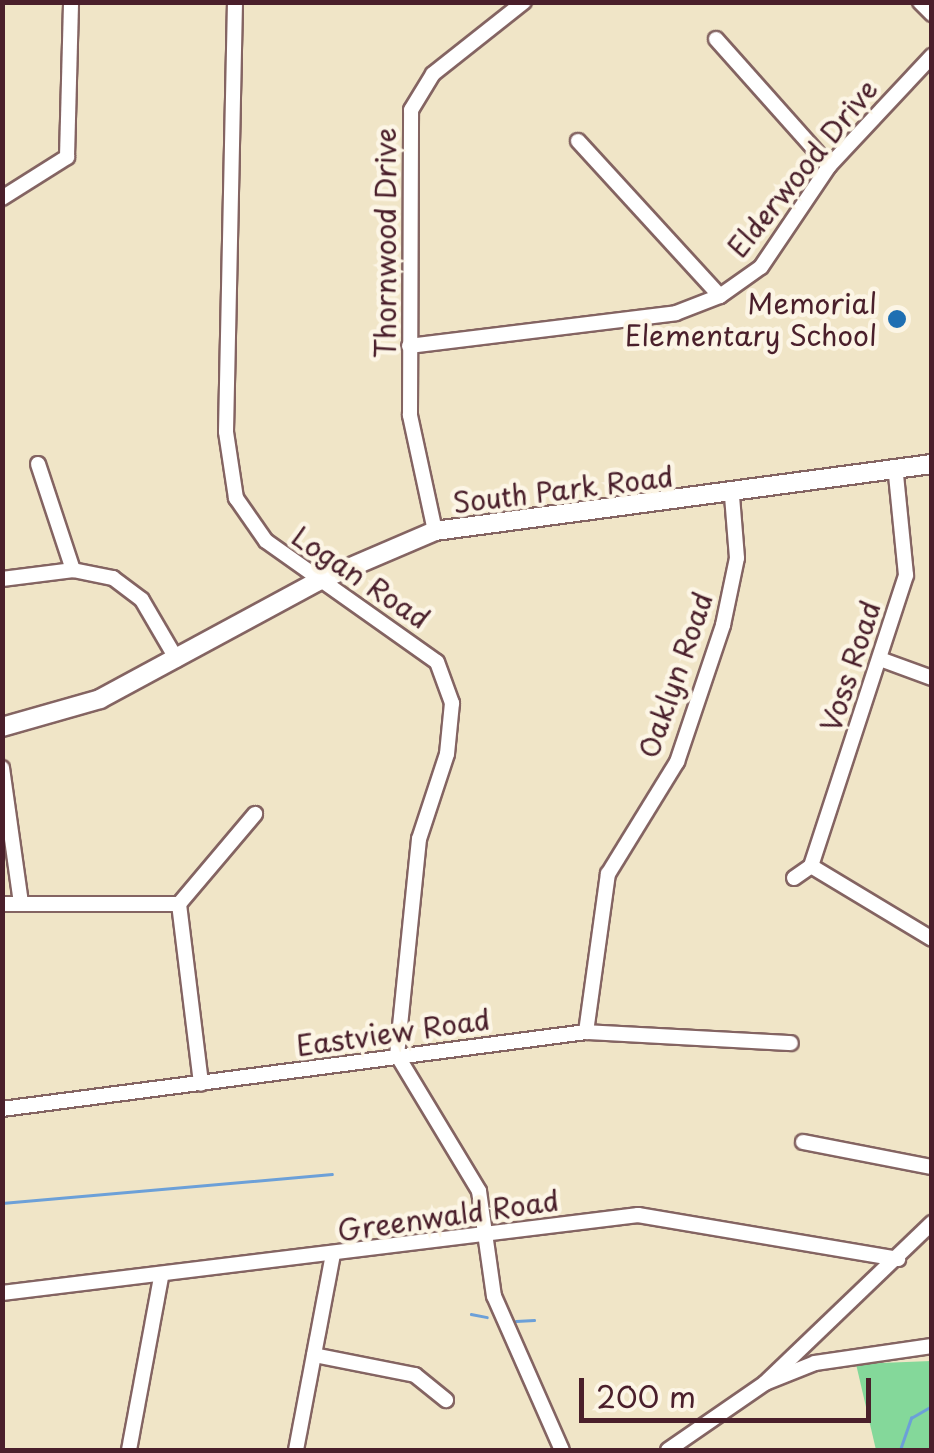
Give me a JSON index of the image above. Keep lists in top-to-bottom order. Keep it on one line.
{"streets":{"main road":["South Park Road"],"street":["Elderwood Drive","Thornwood Drive","Logan Road","Voss Road","Oaklyn Road","Eastview Road","Greenwald Road"]},"crossings":[["Elderwood Drive","Thornwood Drive"],["Thornwood Drive","South Park Road"],["South Park Road","Logan Road"],["South Park Road","Voss Road"],["South Park Road","Oaklyn Road"],["Logan Road","Eastview Road"],["Oaklyn Road","Eastview Road"]],"places":["Memorial Elementary School"],"scale_bar":"200 m"}
